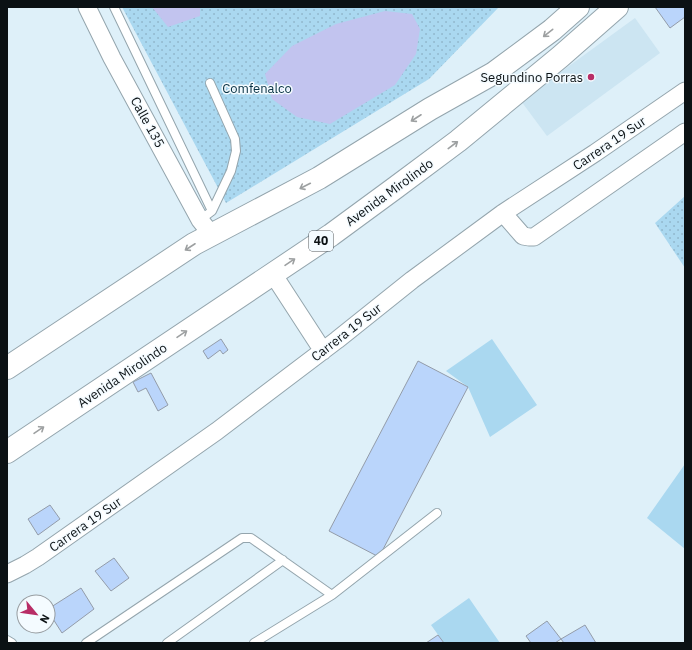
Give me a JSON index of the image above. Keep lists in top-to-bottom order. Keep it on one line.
{"streets":{"main road":["Avenida Mirolindo","40"],"street":["Calle 135","Carrera 19 Sur"]},"parks":["Comfenalco"],"places":["Segundino Porras"],"north":"bottom right"}
